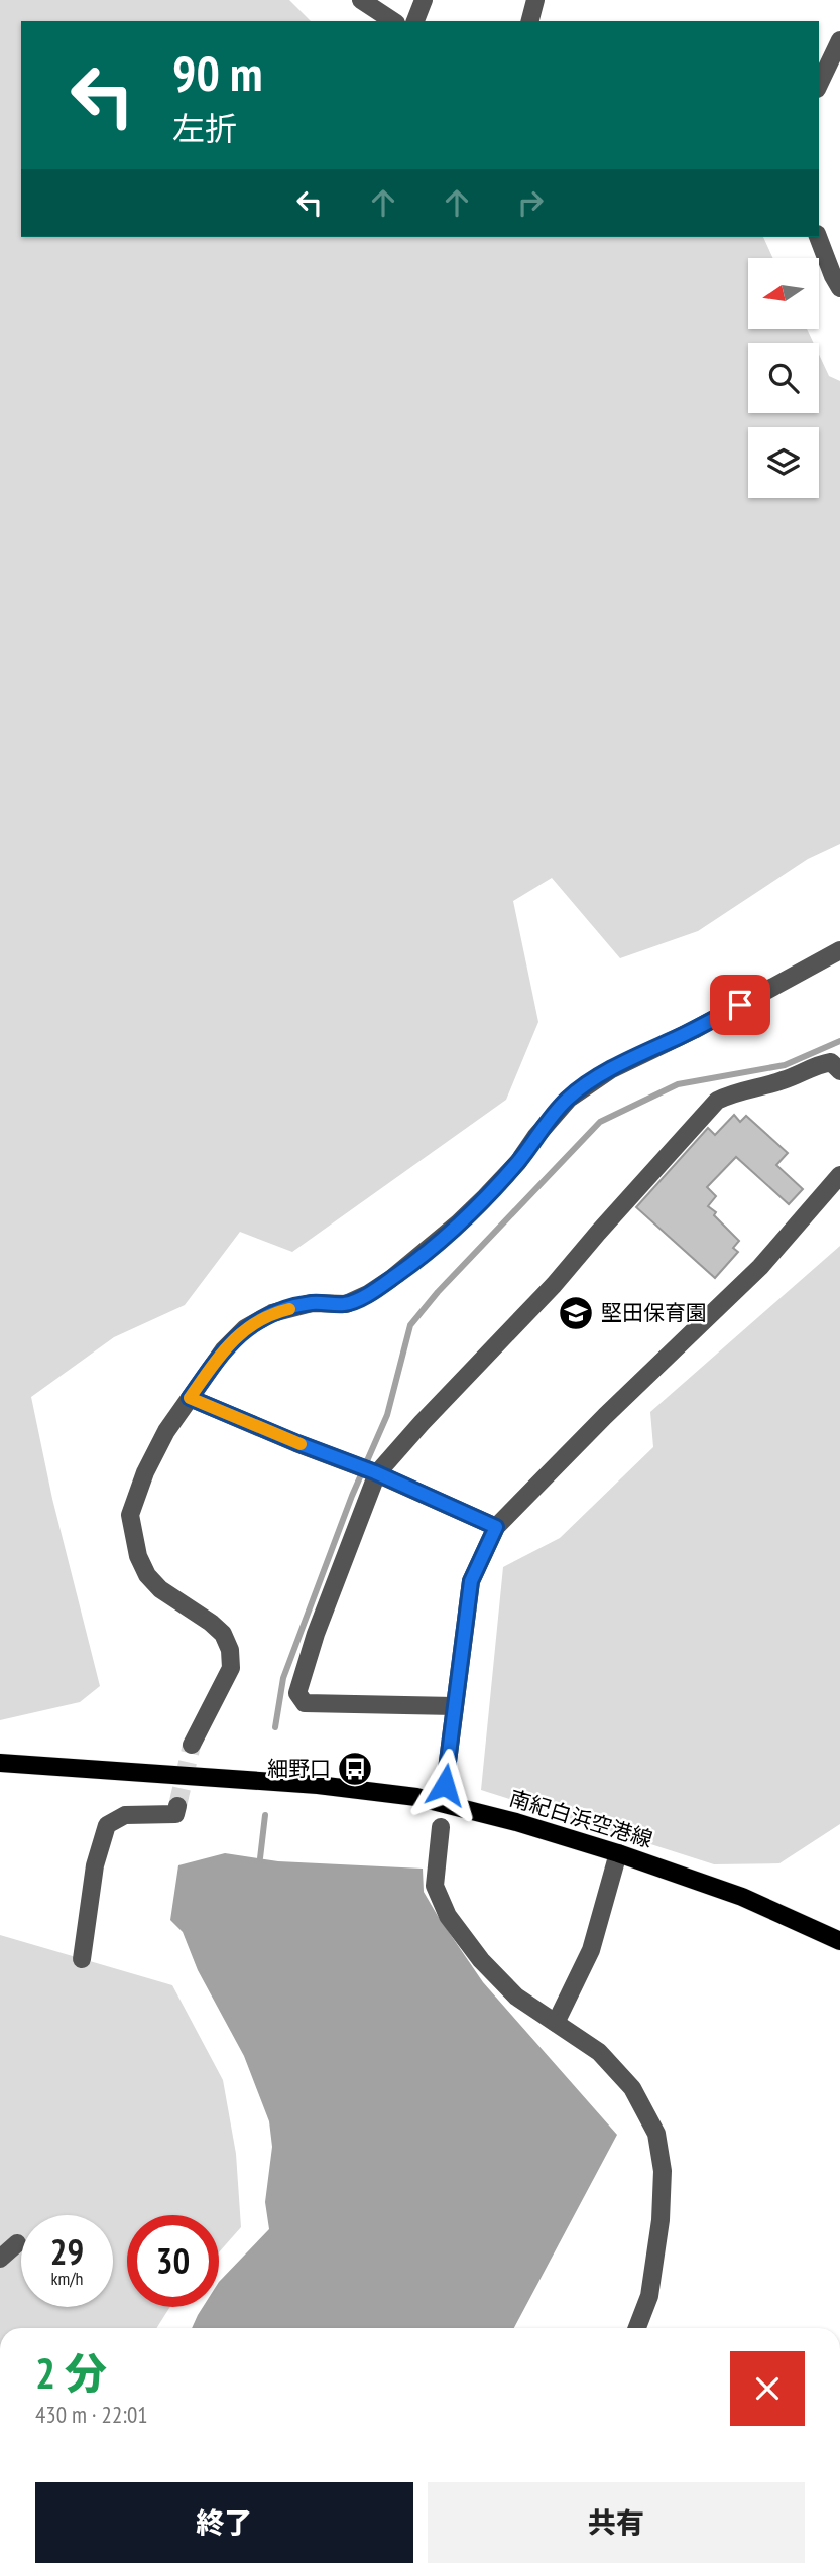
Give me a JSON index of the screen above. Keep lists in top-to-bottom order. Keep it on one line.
{"streets":{"main road":["南紀白浜空港線"]},"places":{"school or university":["堅田保育園"],"bus stop":["細野口"]},"north":"left","page":{"turn":["90 m","左折"],"speed":"29 km/h","limit":"30","heading":["2 分","430 m · 22:01"],"buttons":["終了","共有"]}}
